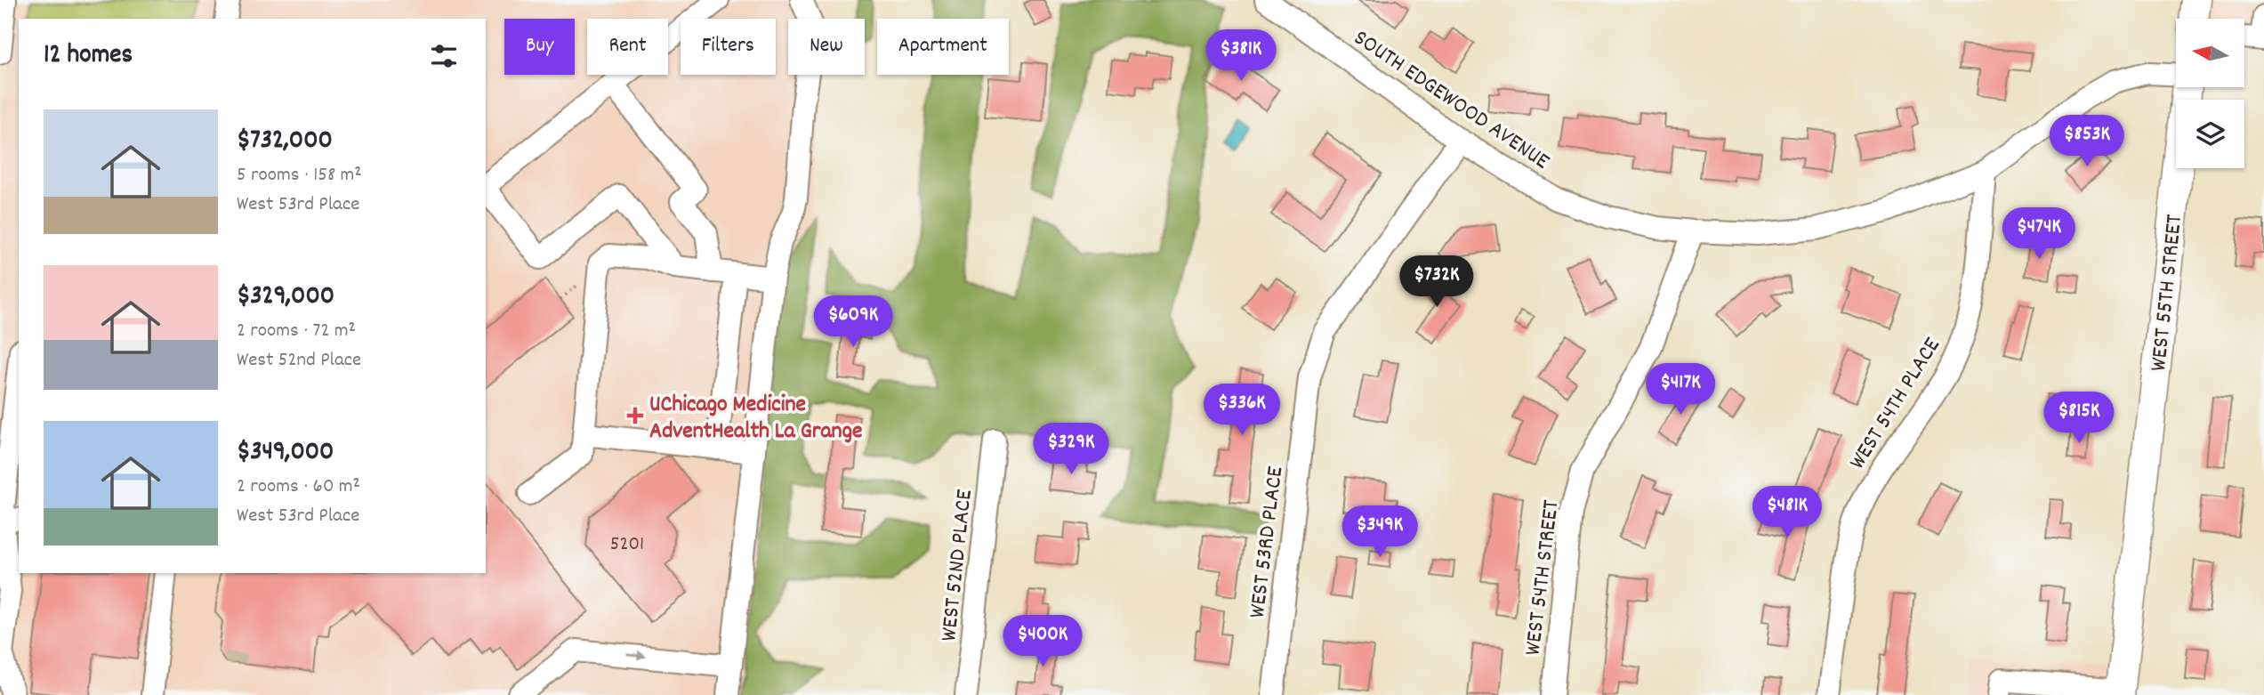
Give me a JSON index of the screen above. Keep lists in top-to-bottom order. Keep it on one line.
{"streets":{"main road":["WEST 55TH STREET"],"street":["SOUTH EDGEWOOD AVENUE","WEST 54TH PLACE","WEST 53RD PLACE","WEST 52ND PLACE","WEST 54TH STREET"]},"crossings":[["SOUTH EDGEWOOD AVENUE","WEST 54TH PLACE"],["SOUTH EDGEWOOD AVENUE","WEST 53RD PLACE"],["SOUTH EDGEWOOD AVENUE","WEST 54TH STREET"]],"places":{"health":["UChicago Medicine AdventHealth La Grange"]},"house_numbers":["5201"],"north":"left","page":{"chip":["Buy","Rent","Filters","New","Apartment"],"heading":"12 homes","price":["$381K","$853K","$474K","$732K","$609K","$417K","$336K","$815K","$329K","$481K","$349K","$400K"],"list":[{"name":"$732,000","note":"5 rooms · 158 m² · West 53rd Place"},{"name":"$329,000","note":"2 rooms · 72 m² · West 52nd Place"},{"name":"$349,000","note":"2 rooms · 60 m² · West 53rd Place"}]}}
